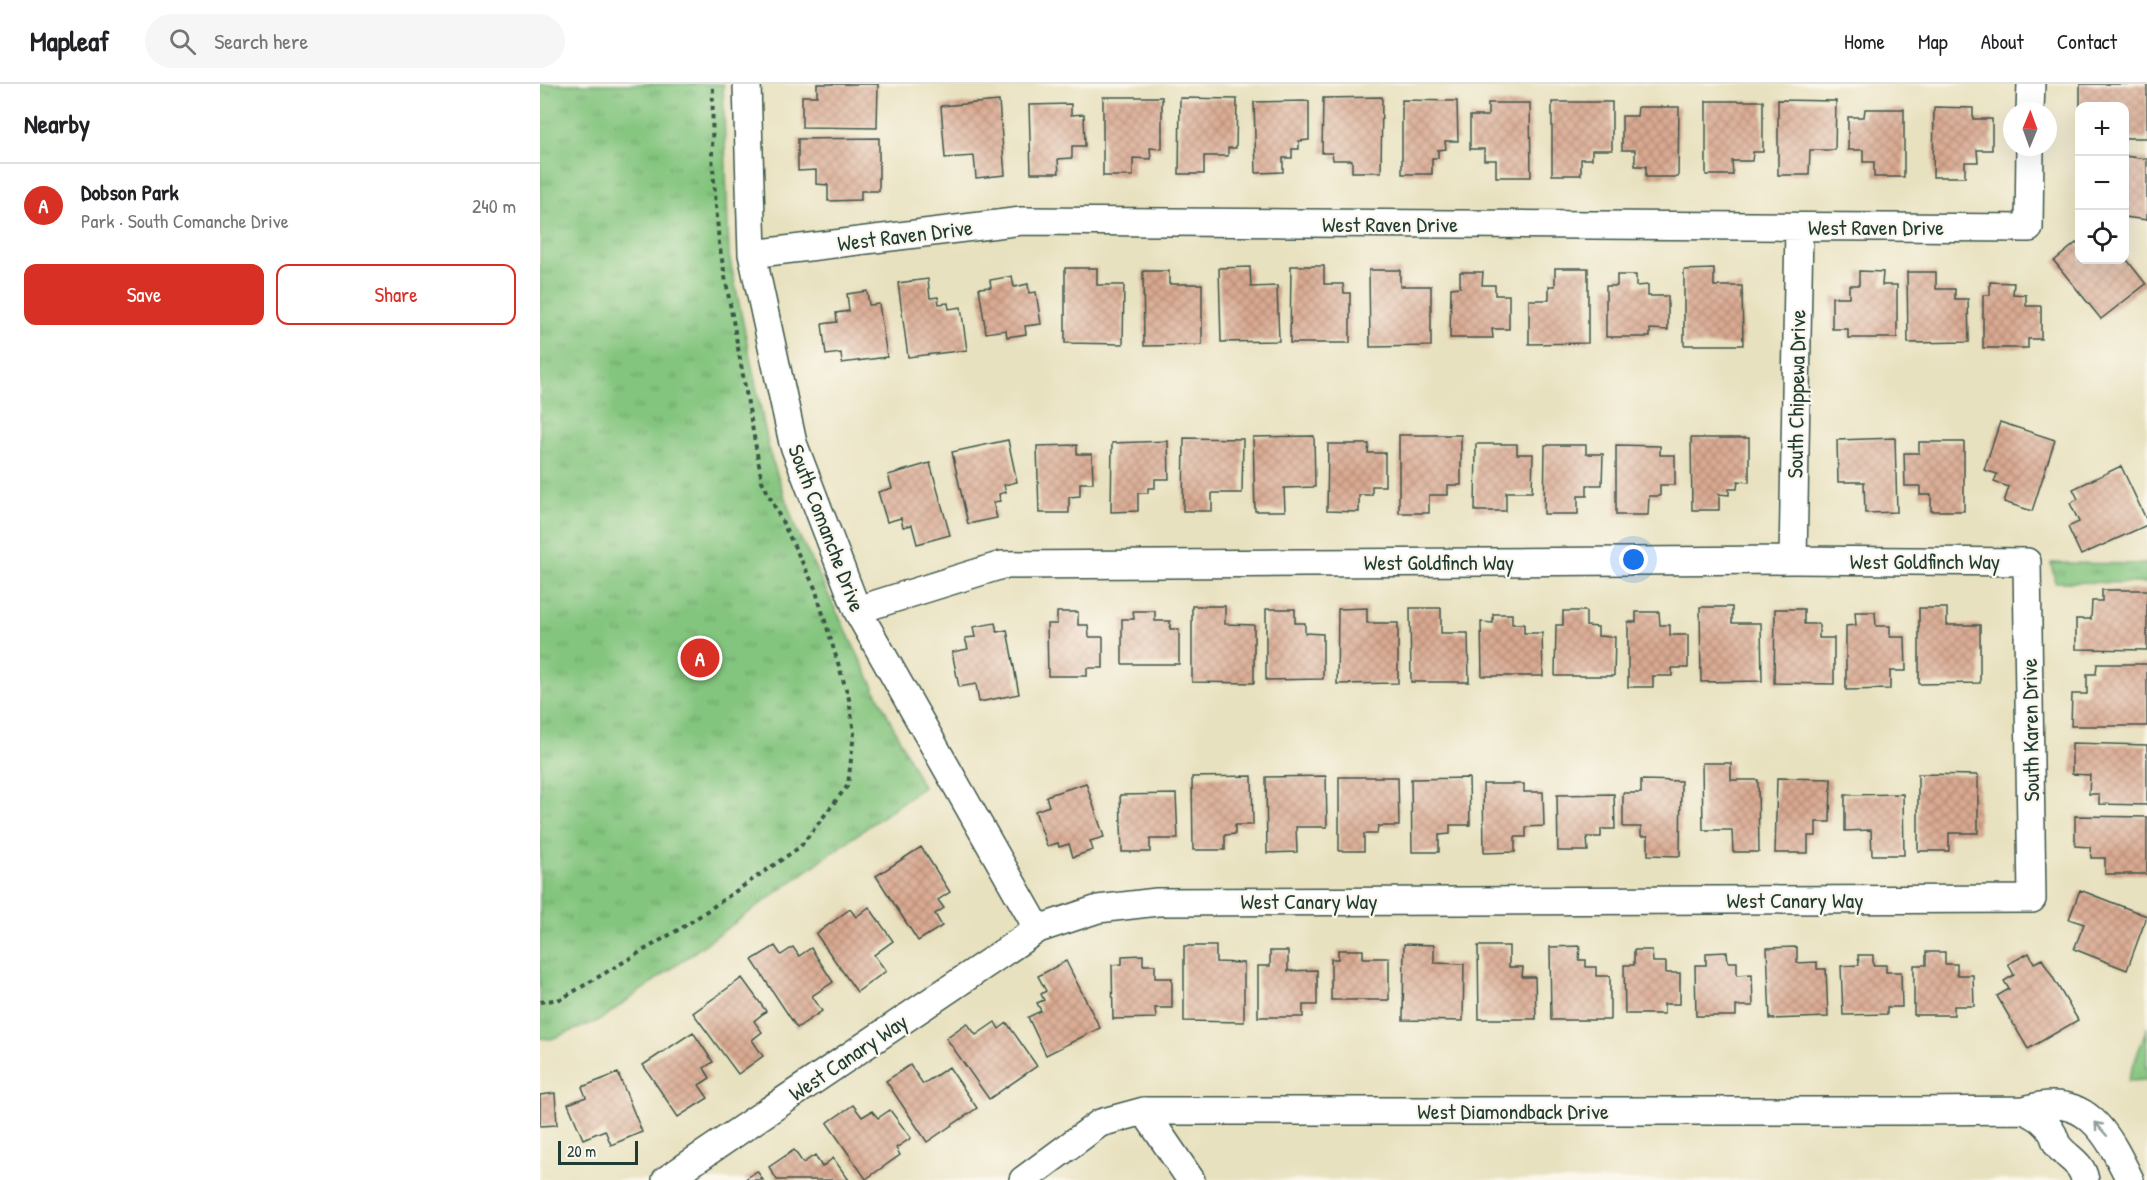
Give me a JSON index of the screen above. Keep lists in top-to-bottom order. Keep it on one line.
{"streets":{"street":["West Raven Drive","South Chippewa Drive","South Comanche Drive","West Goldfinch Way","South Karen Drive","West Canary Way","West Diamondback Drive"]},"crossings":[["West Raven Drive","South Chippewa Drive"],["West Raven Drive","South Comanche Drive"],["South Chippewa Drive","West Goldfinch Way"],["South Comanche Drive","West Goldfinch Way"],["South Comanche Drive","West Canary Way"],["West Goldfinch Way","South Karen Drive"],["South Karen Drive","West Canary Way"]],"scale_bar":"20 m","north":"top","page":{"header":"Mapleaf","search":"Search here","nav":["Home","Map","About","Contact"],"heading":"Nearby","map_buttons":["+","−"],"list":[{"mark":"A","name":"Dobson Park","note":"Park · South Comanche Drive","value":"240 m"}],"buttons":["Save","Share"],"pins":"A","scale":"20 m"}}
